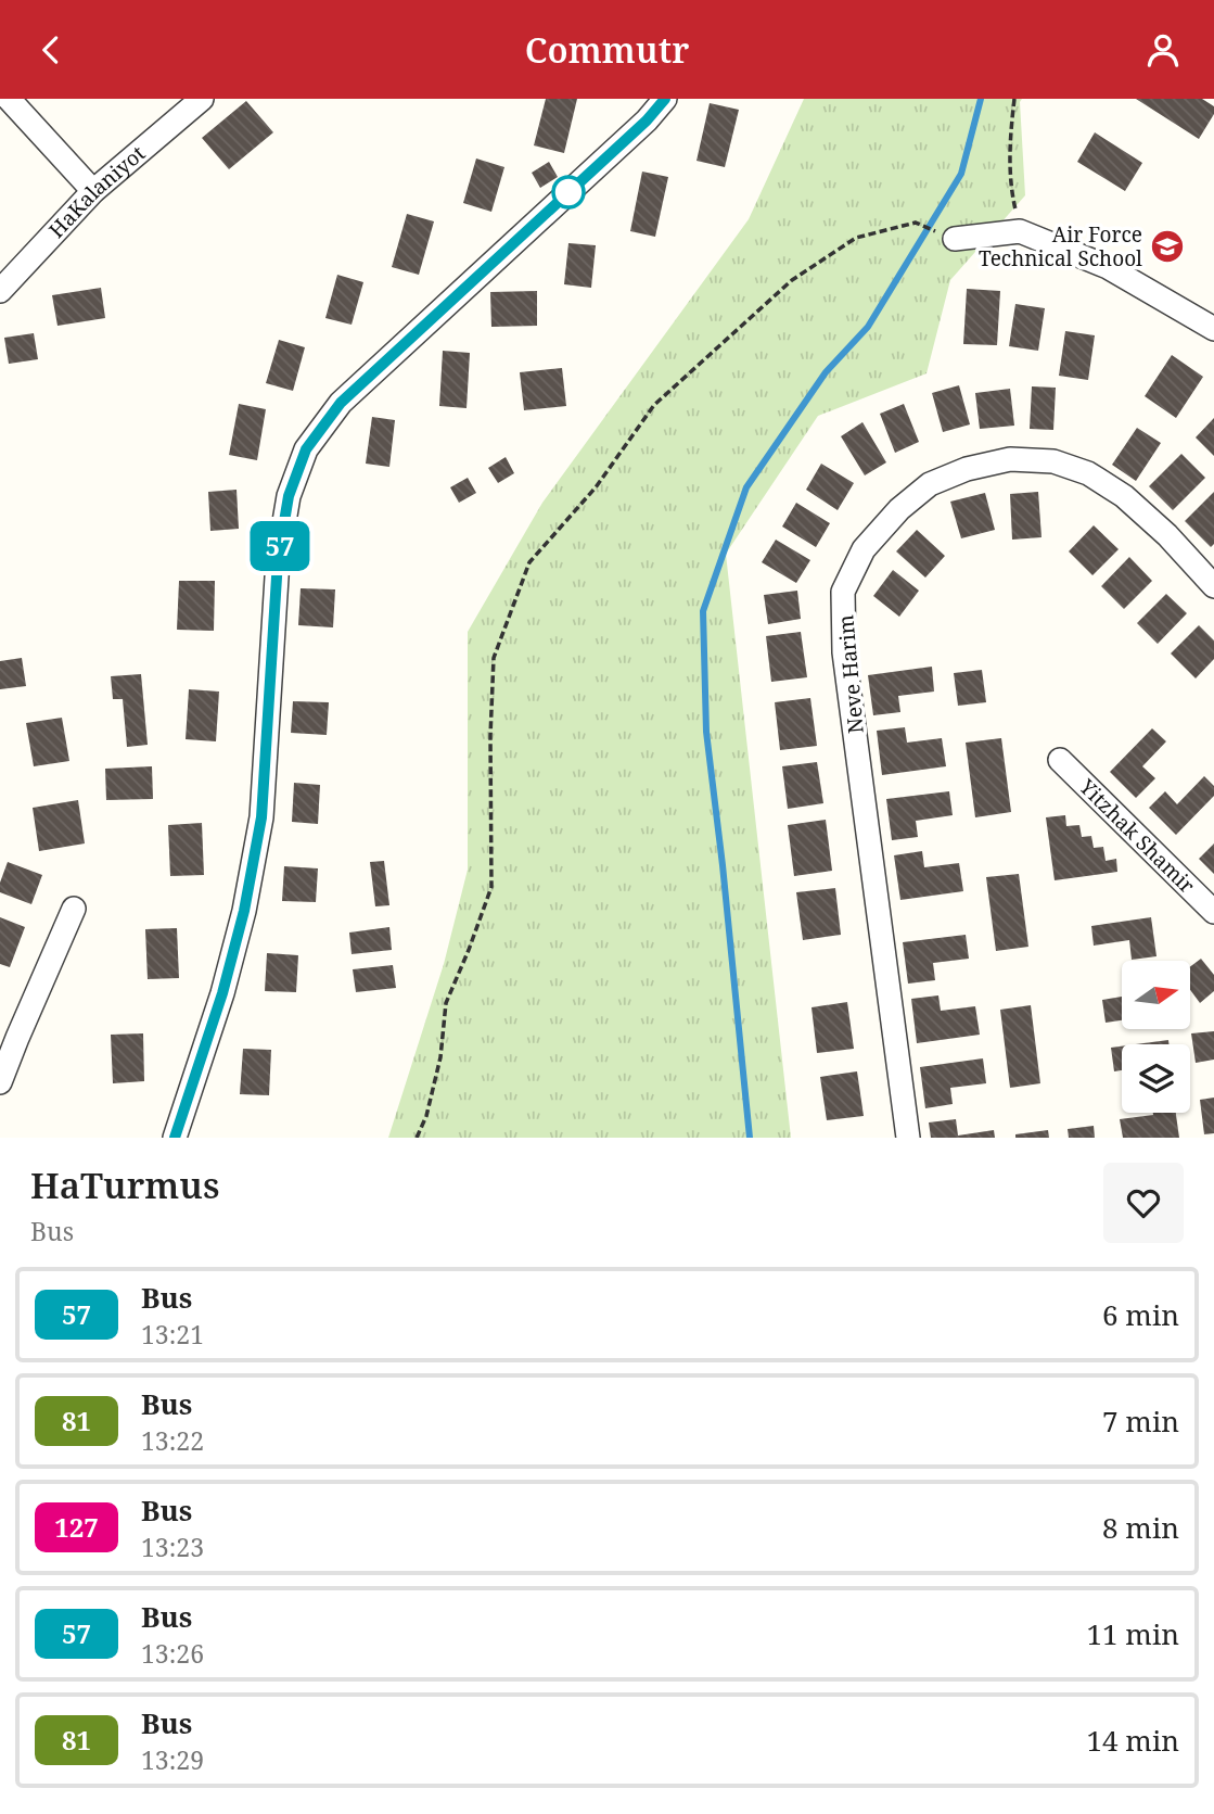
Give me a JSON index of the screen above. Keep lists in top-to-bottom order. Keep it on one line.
{"streets":{"street":["HaKalaniyot","Neve Harim","Yitzhak Shamir"]},"places":{"school or university":["Air Force Technical School"]},"lines":["bus line 57"],"north":"right","page":{"header":"Commutr","on_map":"57","heading":["HaTurmus","Bus"],"list":[{"mark":"57","name":"Bus","note":"13:21","value":"6 min"},{"mark":"81","name":"Bus","note":"13:22","value":"7 min"},{"mark":"127","name":"Bus","note":"13:23","value":"8 min"},{"mark":"57","name":"Bus","note":"13:26","value":"11 min"},{"mark":"81","name":"Bus","note":"13:29","value":"14 min"}]}}
